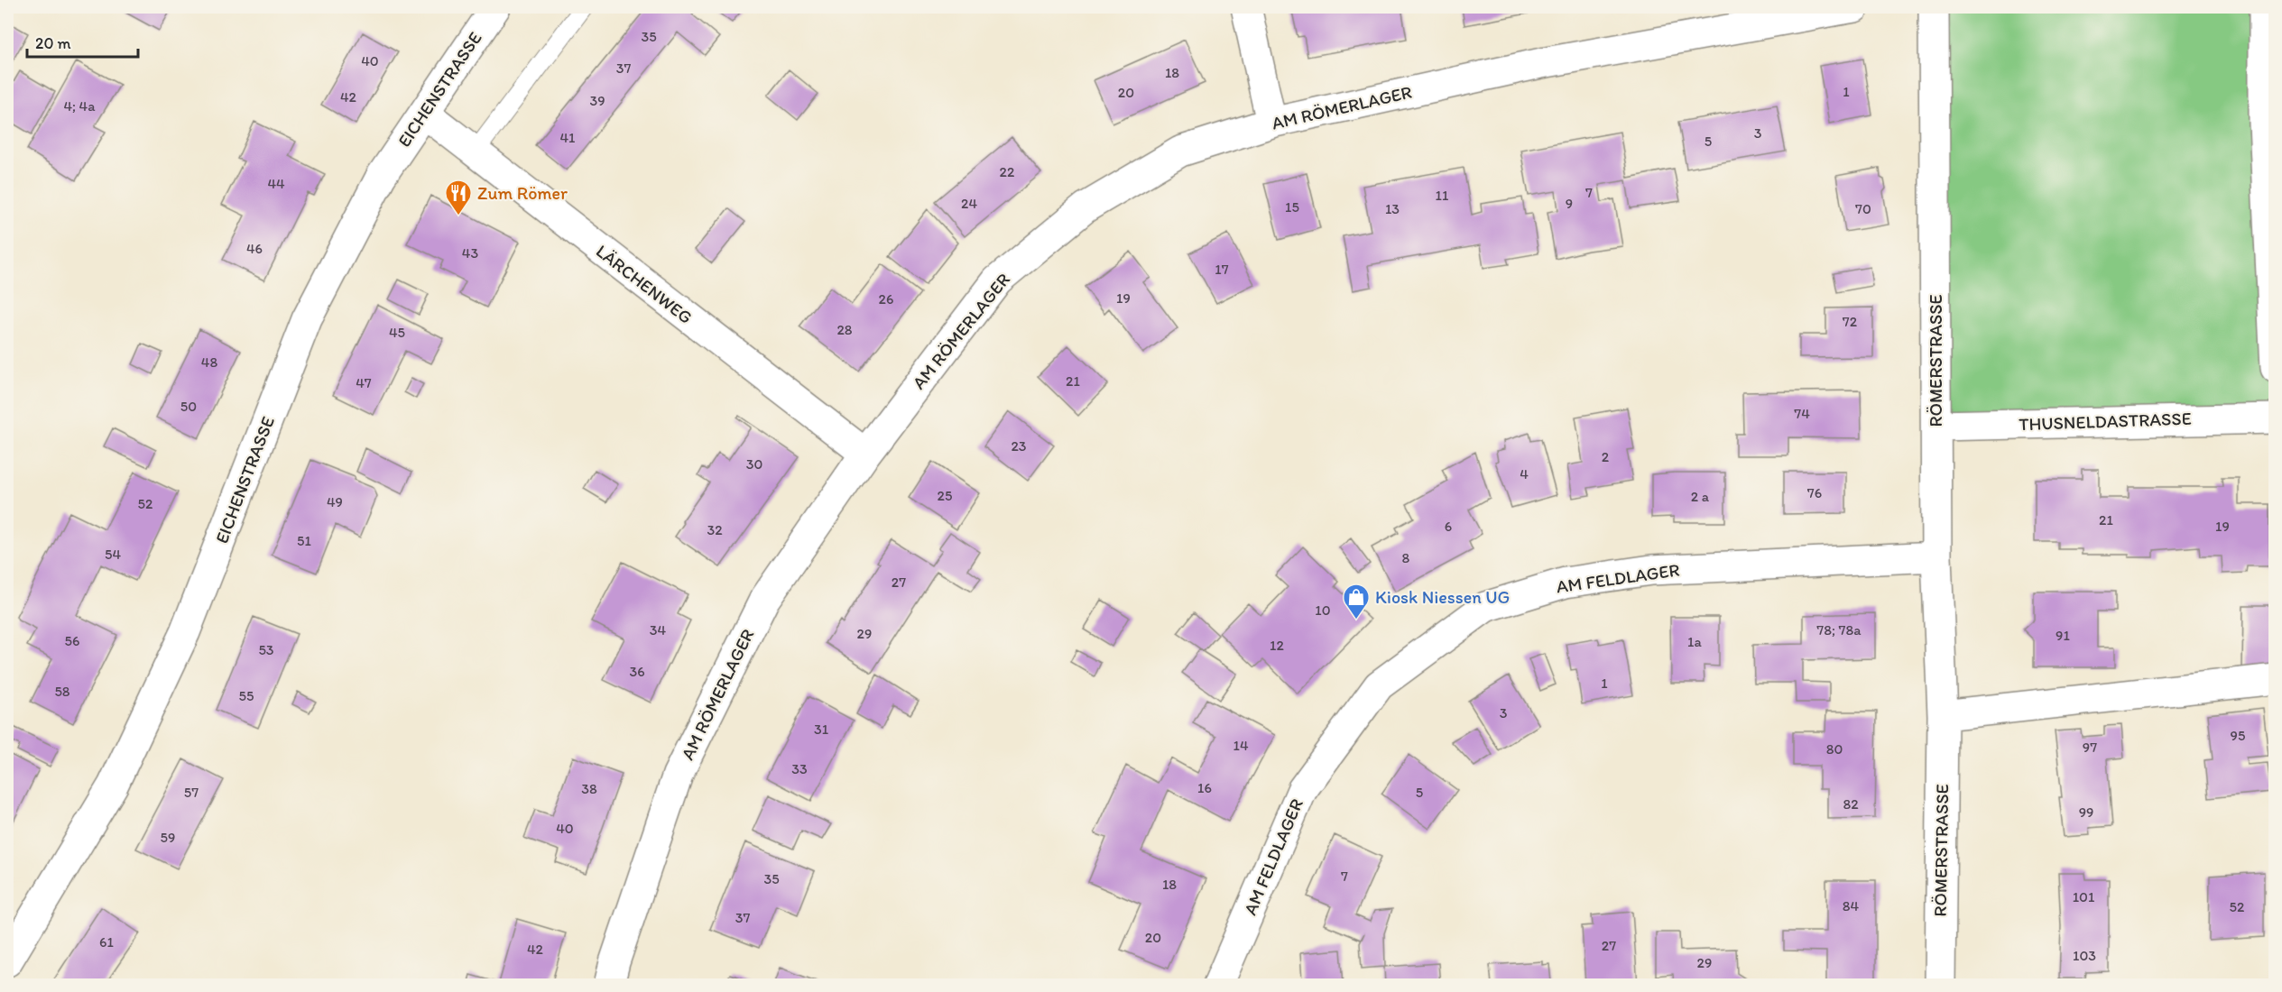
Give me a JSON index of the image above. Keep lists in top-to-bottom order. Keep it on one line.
{"streets":{"street":["EICHENSTRASSE","AM RÖMERLAGER","LÄRCHENWEG","RÖMERSTRASSE","THUSNELDASTRASSE","AM FELDLAGER"]},"crossings":[["EICHENSTRASSE","LÄRCHENWEG"],["AM RÖMERLAGER","LÄRCHENWEG"],["RÖMERSTRASSE","THUSNELDASTRASSE"],["RÖMERSTRASSE","AM FELDLAGER"]],"places":{"restaurant":["Zum Römer"],"shop":["Kiosk Niessen UG"]},"house_numbers":["35","40","37","18","1","20","42","39","4; 4a","3","41","5","22","44","7","11","24","9","15","13","70","46","43","17","19","26","72","28","45","48","21","47","50","74","23","2","30","4","76","25","2 a","49","52","21","6","19","32","51","54","8","27","10","34","78; 78a","29","91","56","1a","12","53","36","1","58","55","3","31","95","14","97","80","33","16","38","57","5","82","99","40","59","7","35","18","101","84","52","37","20","61","27","42","103","29"],"scale_bar":"20 m"}
